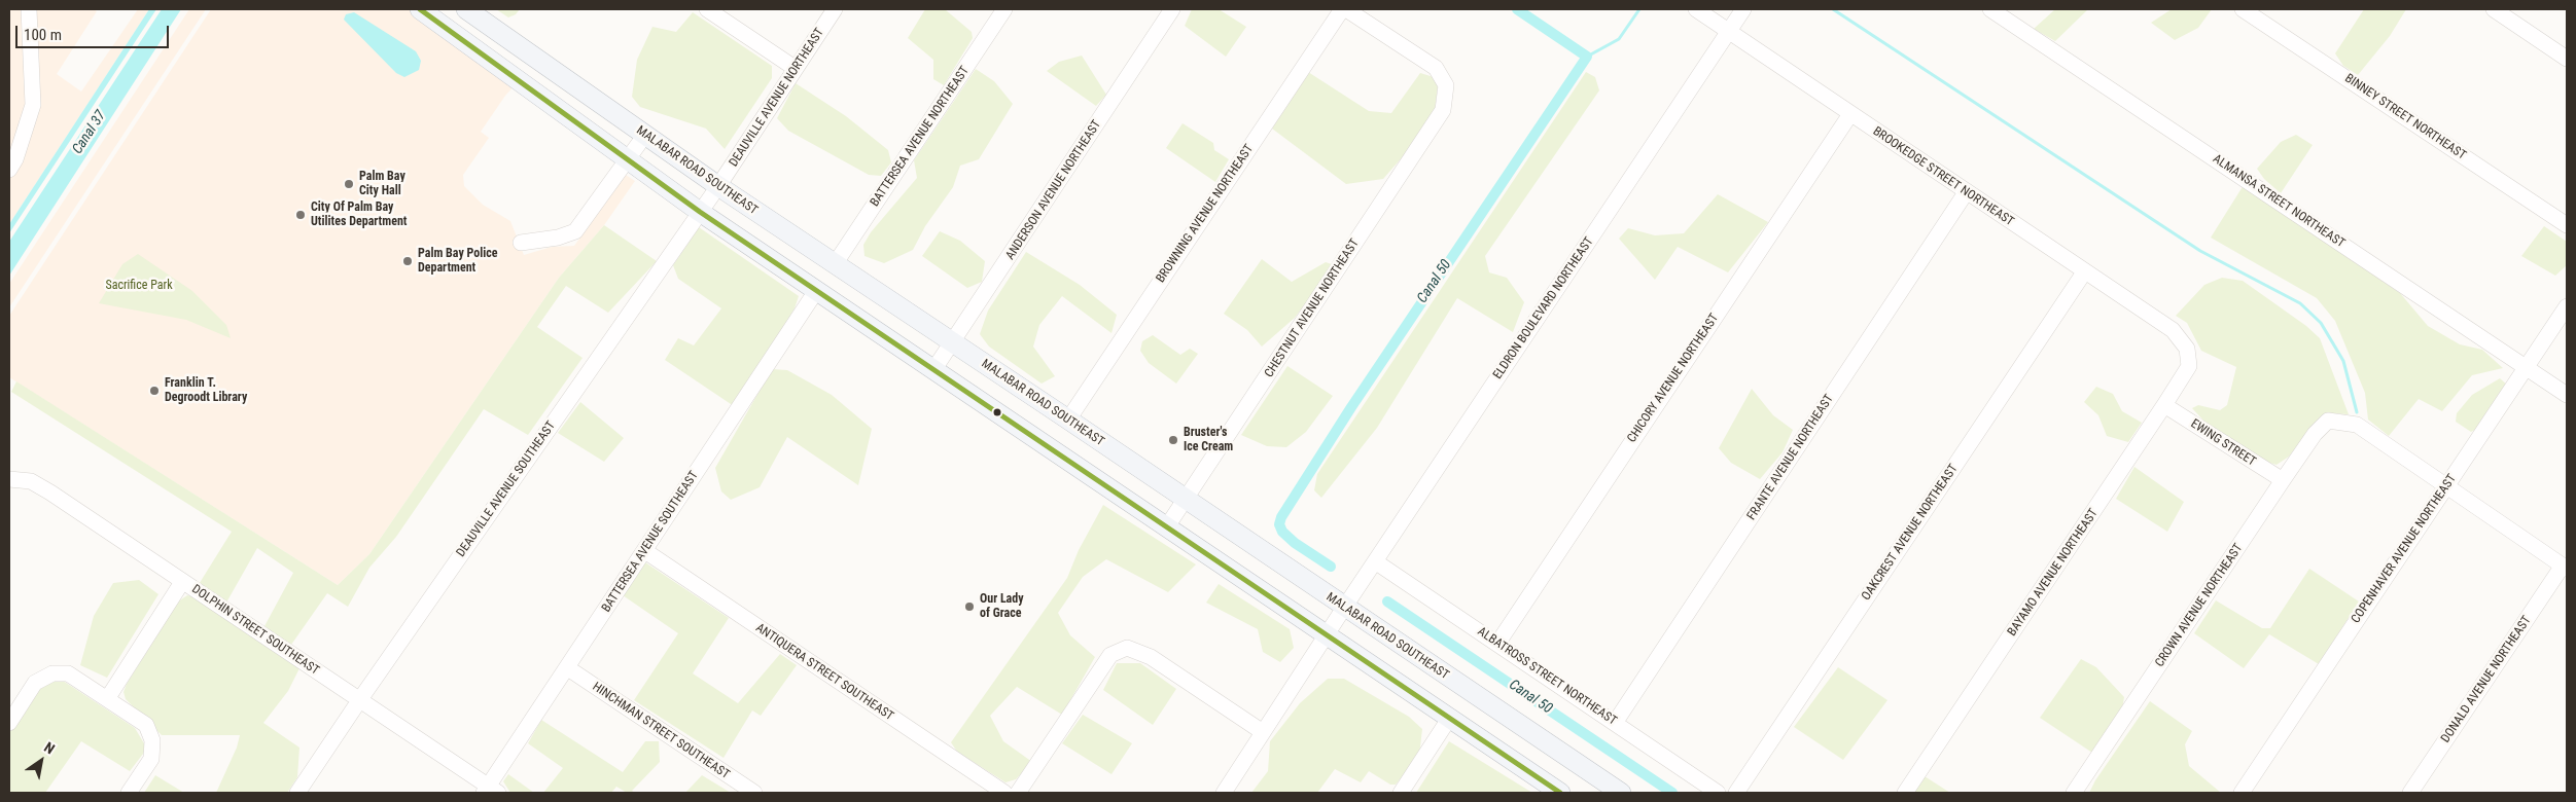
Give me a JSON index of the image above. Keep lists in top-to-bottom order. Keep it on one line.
{"streets":{"main road":["MALABAR ROAD SOUTHEAST"],"street":["DEAUVILLE AVENUE NORTHEAST","BINNEY STREET NORTHEAST","BATTERSEA AVENUE NORTHEAST","BROOKEDGE STREET NORTHEAST","ANDERSON AVENUE NORTHEAST","ALMANSA STREET NORTHEAST","BROWNING AVENUE NORTHEAST","CHESTNUT AVENUE NORTHEAST","ELDRON BOULEVARD NORTHEAST","CHICORY AVENUE NORTHEAST","EWING STREET","FRANTE AVENUE NORTHEAST","DEAUVILLE AVENUE SOUTHEAST","OAKCREST AVENUE NORTHEAST","BATTERSEA AVENUE SOUTHEAST","COPENHAVER AVENUE NORTHEAST","BAYAMO AVENUE NORTHEAST","CROWN AVENUE NORTHEAST","DOLPHIN STREET SOUTHEAST","ANTIQUERA STREET SOUTHEAST","ALBATROSS STREET NORTHEAST","DONALD AVENUE NORTHEAST","HINCHMAN STREET SOUTHEAST"]},"crossings":[["DEAUVILLE AVENUE NORTHEAST","MALABAR ROAD SOUTHEAST"],["DEAUVILLE AVENUE NORTHEAST","DEAUVILLE AVENUE SOUTHEAST"],["BATTERSEA AVENUE NORTHEAST","MALABAR ROAD SOUTHEAST"],["MALABAR ROAD SOUTHEAST","ANDERSON AVENUE NORTHEAST"],["MALABAR ROAD SOUTHEAST","BROWNING AVENUE NORTHEAST"],["MALABAR ROAD SOUTHEAST","CHESTNUT AVENUE NORTHEAST"],["MALABAR ROAD SOUTHEAST","ELDRON BOULEVARD NORTHEAST"],["MALABAR ROAD SOUTHEAST","DEAUVILLE AVENUE SOUTHEAST"],["BROOKEDGE STREET NORTHEAST","ELDRON BOULEVARD NORTHEAST"],["BROOKEDGE STREET NORTHEAST","CHICORY AVENUE NORTHEAST"],["BROOKEDGE STREET NORTHEAST","FRANTE AVENUE NORTHEAST"],["BROOKEDGE STREET NORTHEAST","OAKCREST AVENUE NORTHEAST"],["BROOKEDGE STREET NORTHEAST","BAYAMO AVENUE NORTHEAST"],["ALMANSA STREET NORTHEAST","COPENHAVER AVENUE NORTHEAST"],["ELDRON BOULEVARD NORTHEAST","ALBATROSS STREET NORTHEAST"],["CHICORY AVENUE NORTHEAST","ALBATROSS STREET NORTHEAST"],["EWING STREET","BAYAMO AVENUE NORTHEAST"],["EWING STREET","CROWN AVENUE NORTHEAST"],["FRANTE AVENUE NORTHEAST","ALBATROSS STREET NORTHEAST"],["DEAUVILLE AVENUE SOUTHEAST","DOLPHIN STREET SOUTHEAST"],["BATTERSEA AVENUE SOUTHEAST","DOLPHIN STREET SOUTHEAST"],["BATTERSEA AVENUE SOUTHEAST","ANTIQUERA STREET SOUTHEAST"],["BATTERSEA AVENUE SOUTHEAST","HINCHMAN STREET SOUTHEAST"],["COPENHAVER AVENUE NORTHEAST","CROWN AVENUE NORTHEAST"]],"water":["Canal 37","Canal 50"],"parks":["Sacrifice Park"],"places":["Palm Bay City Hall","City Of Palm Bay Utilites Department","Palm Bay Police Department","Franklin T. Degroodt Library","Bruster's Ice Cream","Our Lady of Grace"],"scale_bar":"100 m","north":"top right"}
